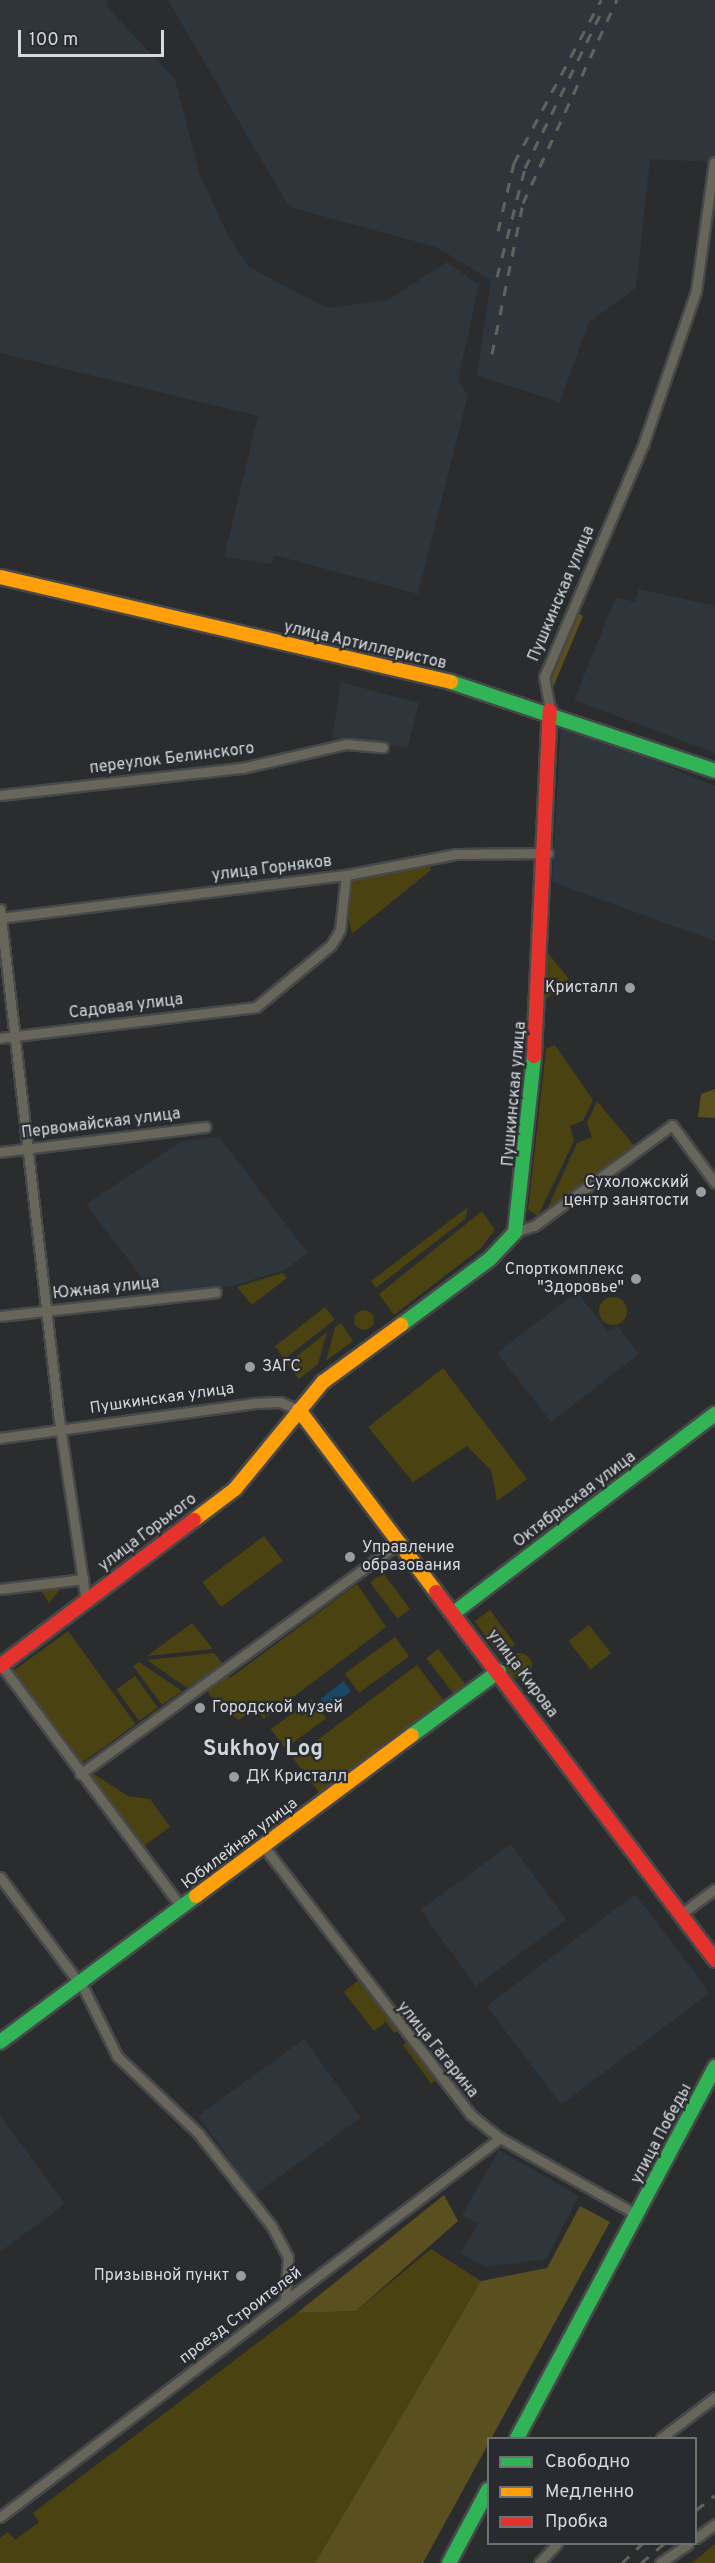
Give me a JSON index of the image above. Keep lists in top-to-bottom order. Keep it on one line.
{"streets":{"street":["Пушкинская улица","улица Артиллеристов","переулок Белинского","улица Горняков","Садовая улица","Первомайская улица","Южная улица","Октябрьская улица","улица Горького","улица Кирова","Юбилейная улица","улица Гагарина","улица Победы","проезд Строителей"]},"crossings":[["Пушкинская улица","улица Артиллеристов"],["Пушкинская улица","улица Горняков"],["Пушкинская улица","улица Горького"],["Пушкинская улица","улица Кирова"],["улица Горняков","Садовая улица"],["Октябрьская улица","улица Кирова"],["улица Горького","улица Кирова"],["улица Кирова","Юбилейная улица"],["Юбилейная улица","улица Гагарина"],["улица Гагарина","улица Победы"],["улица Гагарина","проезд Строителей"]],"districts":["Sukhoy Log"],"places":["Кристалл","Сухоложский центр занятости","Спорткомплекс \"Здоровье\"","ЗАГС","Управление образования","Городской музей","ДК Кристалл","Призывной пункт"],"legend":["Свободно","Медленно","Пробка"],"scale_bar":"100 m"}
